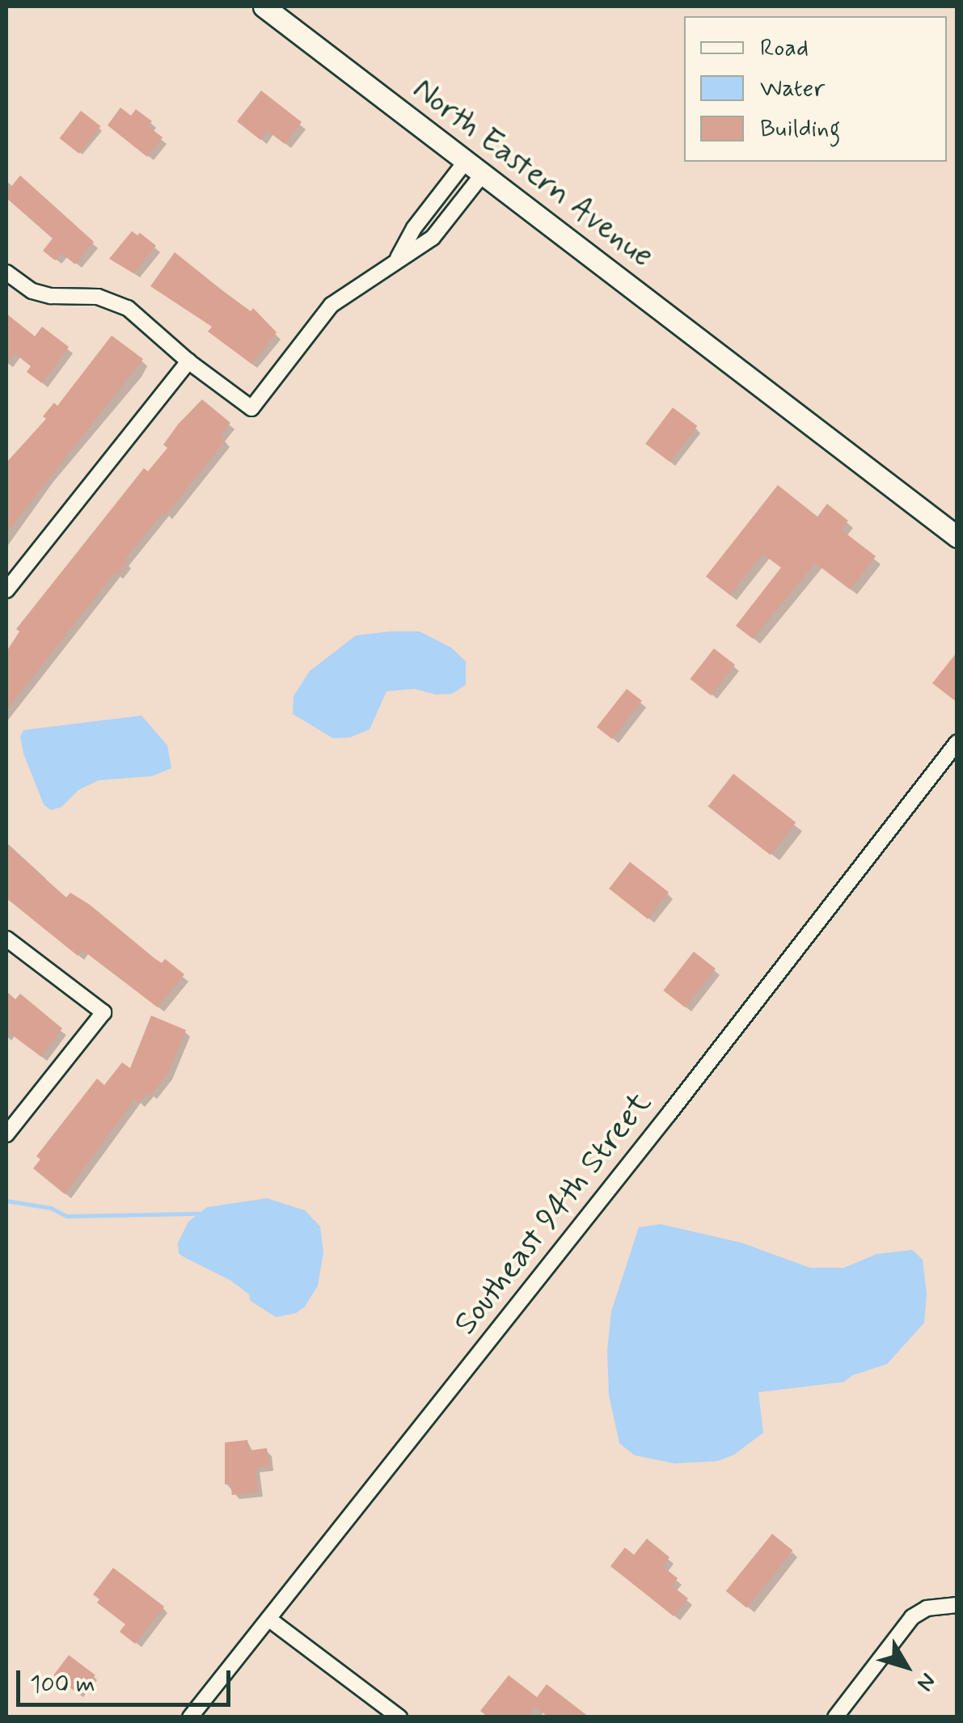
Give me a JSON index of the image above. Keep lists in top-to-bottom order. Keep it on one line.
{"streets":{"main road":["North Eastern Avenue"],"street":["Southeast 94th Street"]},"legend":["Road","Water","Building"],"scale_bar":"100 m","north":"bottom right"}
